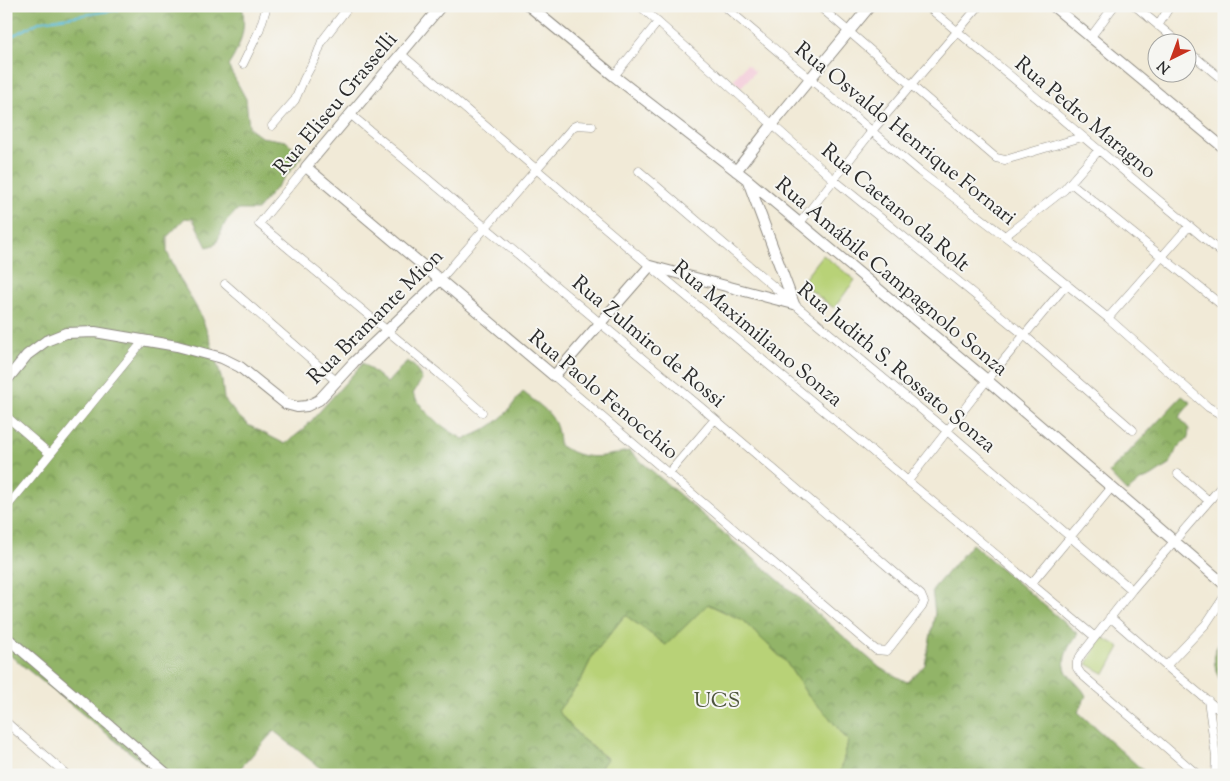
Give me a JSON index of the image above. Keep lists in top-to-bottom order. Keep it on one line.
{"streets":{"street":["Rua Eliseu Grasselli","Rua Pedro Maragno","Rua Osvaldo Henrique Fornari","Rua Caetano da Rolt","Rua Amábile Campagnolo Sonza","Rua Bramante Mion","Rua Maximiliano Sonza","Rua Zulmiro de Rossi","Rua Judith S. Rossato Sonza","Rua Paolo Fenocchio"]},"crossings":[["Rua Eliseu Grasselli","Rua Bramante Mion"],["Rua Eliseu Grasselli","Rua Maximiliano Sonza"],["Rua Eliseu Grasselli","Rua Zulmiro de Rossi"],["Rua Eliseu Grasselli","Rua Paolo Fenocchio"],["Rua Bramante Mion","Rua Maximiliano Sonza"],["Rua Bramante Mion","Rua Zulmiro de Rossi"],["Rua Bramante Mion","Rua Paolo Fenocchio"],["Rua Zulmiro de Rossi","Rua Paolo Fenocchio"]],"parks":["UCS"],"north":"bottom left"}
